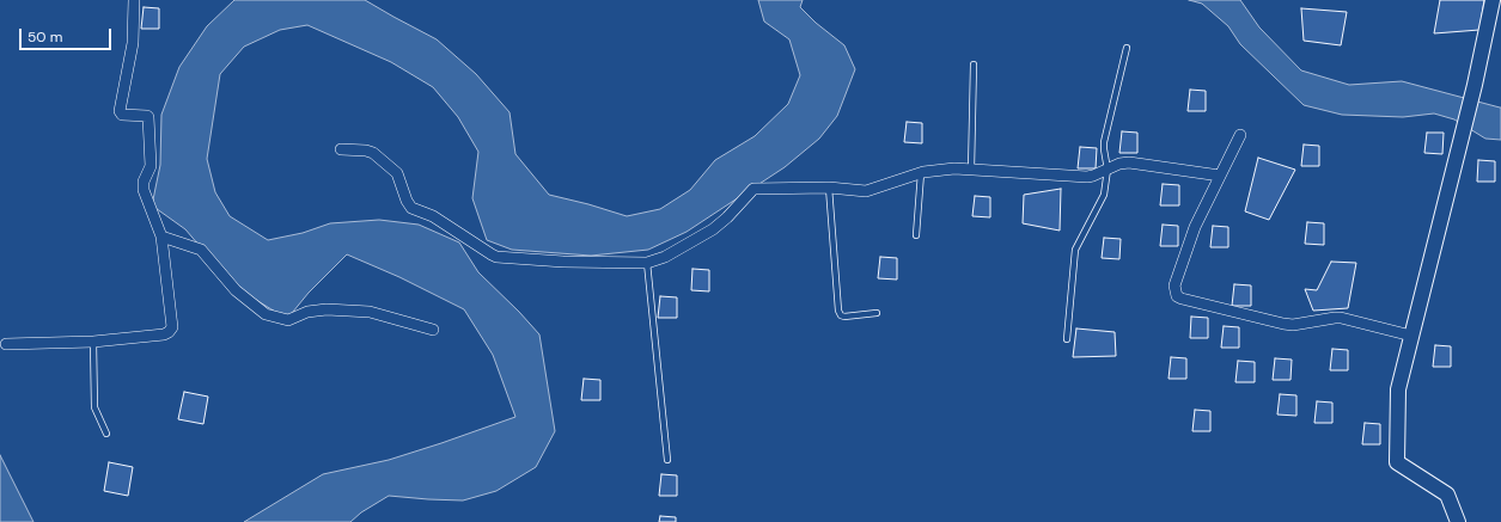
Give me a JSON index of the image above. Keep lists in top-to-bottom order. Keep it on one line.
{"scale_bar":"50 m"}
